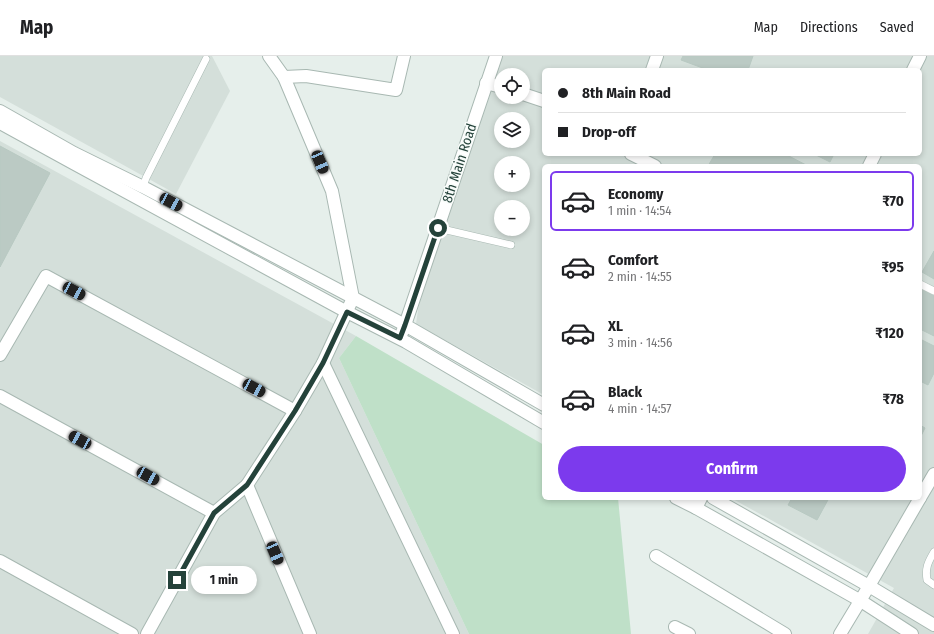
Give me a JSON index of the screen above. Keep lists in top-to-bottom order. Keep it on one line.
{"streets":{"street":["8th Main Road"]},"page":{"header":"Map","nav":["Map","Directions","Saved"],"map_buttons":["+","−"],"banner":["8th Main Road","Drop-off"],"list":[{"name":"Economy","note":"1 min · 14:54","value":"₹70"},{"name":"Comfort","note":"2 min · 14:55","value":"₹95"},{"name":"XL","note":"3 min · 14:56","value":"₹120"},{"name":"Black","note":"4 min · 14:57","value":"₹78"}],"buttons":"Confirm","bubble":"1 min"}}
